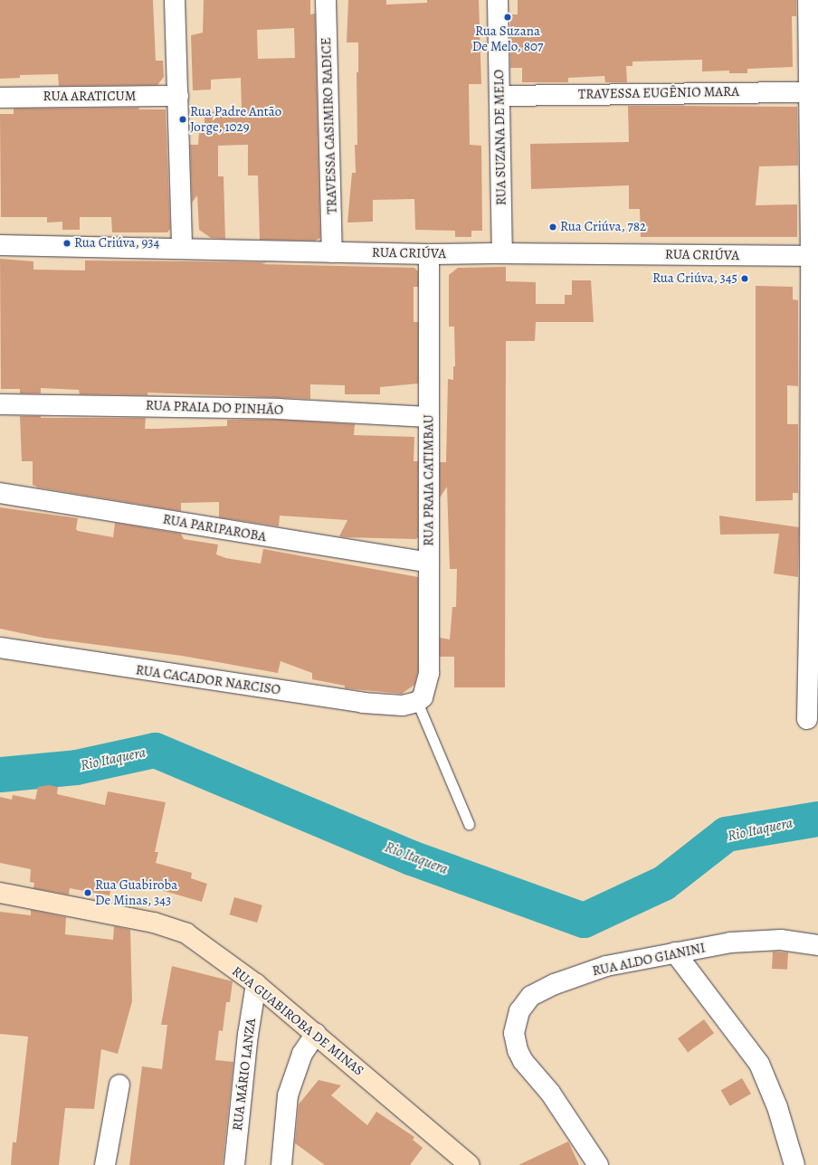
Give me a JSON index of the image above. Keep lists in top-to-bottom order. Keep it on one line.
{"streets":{"street":["TRAVESSA EUGÊNIO MARA","RUA ARATICUM","TRAVESSA CASIMIRO RADICE","RUA SUZANA DE MELO","RUA CRIÚVA","RUA PRAIA DO PINHÃO","RUA PRAIA CATIMBAU","RUA PARIPAROBA","RUA CACADOR NARCISO","RUA ALDO GIANINI","RUA GUABIROBA DE MINAS","RUA MÁRIO LANZA"]},"crossings":[["TRAVESSA EUGÊNIO MARA","RUA SUZANA DE MELO"],["TRAVESSA CASIMIRO RADICE","RUA CRIÚVA"],["RUA SUZANA DE MELO","RUA CRIÚVA"],["RUA CRIÚVA","RUA PRAIA CATIMBAU"],["RUA PRAIA DO PINHÃO","RUA PRAIA CATIMBAU"],["RUA PRAIA CATIMBAU","RUA PARIPAROBA"],["RUA PRAIA CATIMBAU","RUA CACADOR NARCISO"],["RUA GUABIROBA DE MINAS","RUA MÁRIO LANZA"]],"water":["Rio Itaquera"],"places":["Rua Suzana De Melo, 807","Rua Padre Antão Jorge, 1029","Rua Criúva, 782","Rua Criúva, 934","Rua Criúva, 345","Rua Guabiroba De Minas, 343"]}
